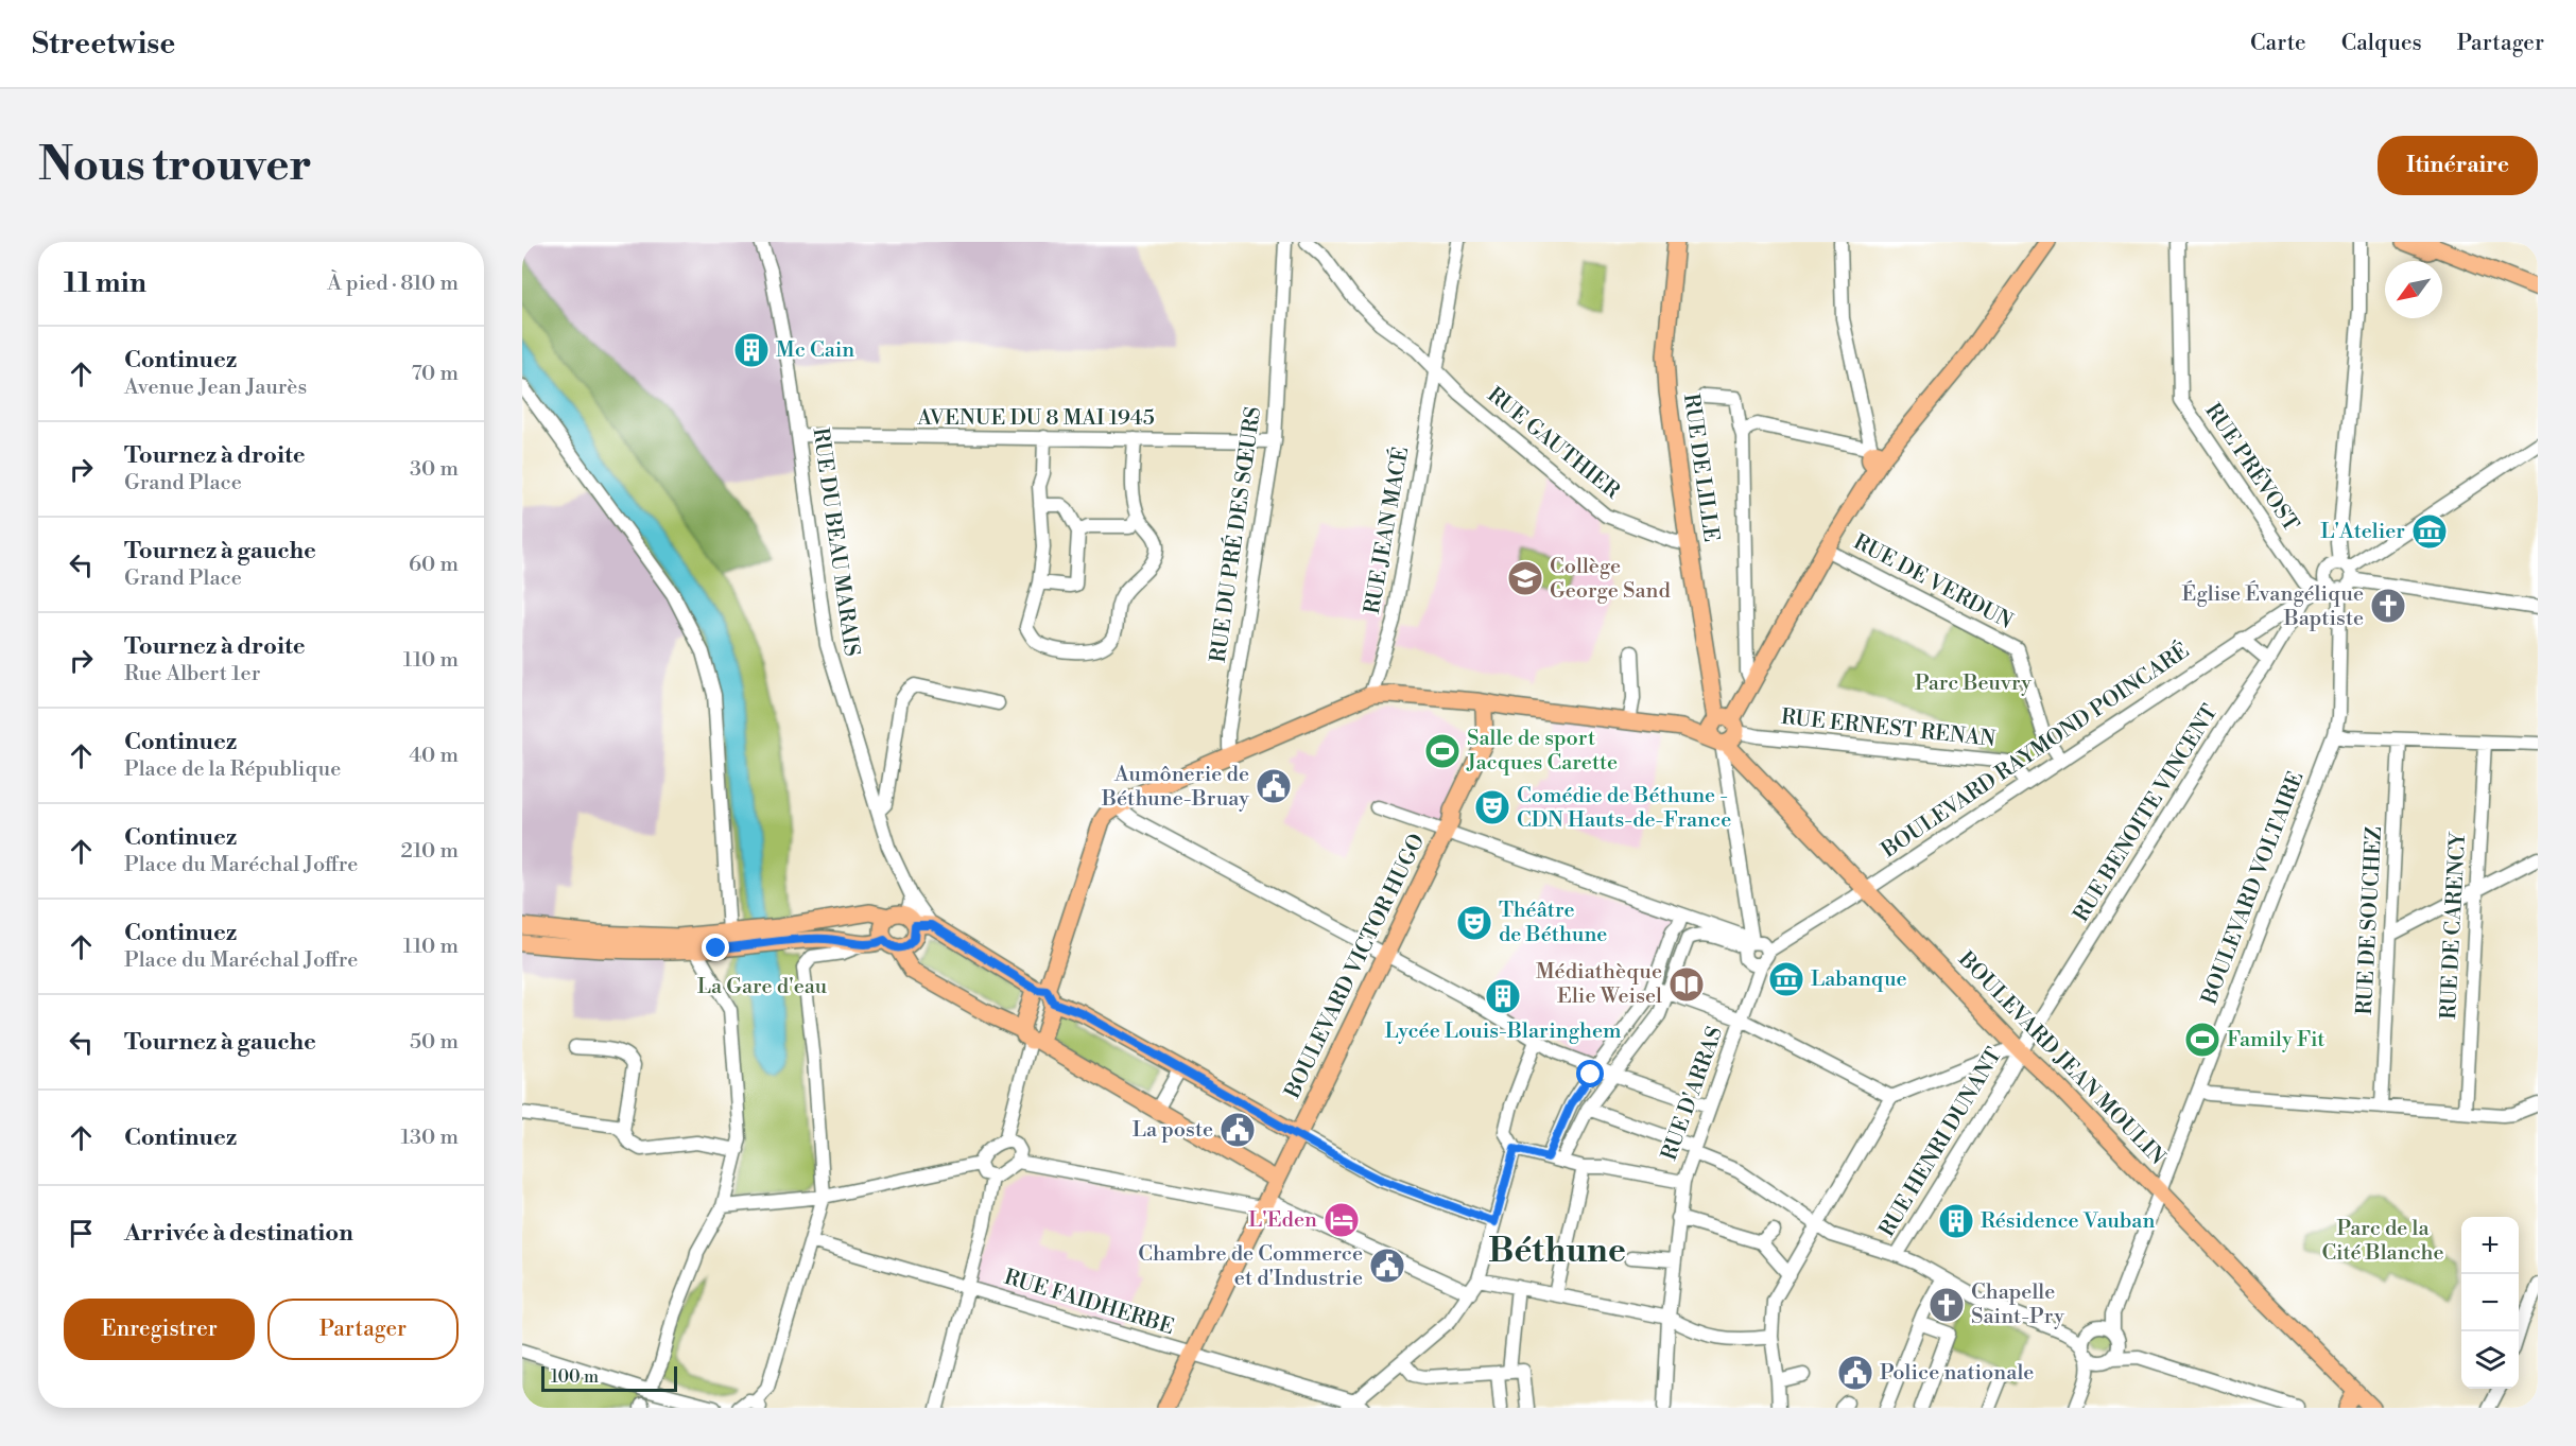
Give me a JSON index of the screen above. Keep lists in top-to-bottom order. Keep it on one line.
{"streets":{"main road":["RUE DE LILLE","BOULEVARD VICTOR HUGO","BOULEVARD JEAN MOULIN"],"street":["AVENUE DU 8 MAI 1945","RUE GAUTHIER","RUE PRÉVOST","RUE JEAN MACÉ","RUE DU PRÉ DES SŒURS","RUE DU BEAU MARAIS","RUE DE VERDUN","RUE ERNEST RENAN","BOULEVARD RAYMOND POINCARÉ","RUE BENOITE VINCENT","BOULEVARD VOLTAIRE","RUE DE SOUCHEZ","RUE DE CARENCY","RUE D'ARRAS","RUE HENRI DUNANT","RUE FAIDHERBE"]},"crossings":[["AVENUE DU 8 MAI 1945","RUE DU PRÉ DES SŒURS"],["AVENUE DU 8 MAI 1945","RUE DU BEAU MARAIS"],["RUE GAUTHIER","RUE DE LILLE"],["RUE GAUTHIER","RUE JEAN MACÉ"],["RUE DE LILLE","RUE ERNEST RENAN"],["RUE DE LILLE","BOULEVARD JEAN MOULIN"],["RUE PRÉVOST","BOULEVARD RAYMOND POINCARÉ"],["RUE PRÉVOST","BOULEVARD VOLTAIRE"],["RUE DE VERDUN","BOULEVARD RAYMOND POINCARÉ"],["RUE ERNEST RENAN","BOULEVARD RAYMOND POINCARÉ"],["RUE ERNEST RENAN","BOULEVARD JEAN MOULIN"],["BOULEVARD RAYMOND POINCARÉ","RUE BENOITE VINCENT"],["BOULEVARD RAYMOND POINCARÉ","BOULEVARD VOLTAIRE"],["BOULEVARD RAYMOND POINCARÉ","BOULEVARD JEAN MOULIN"],["BOULEVARD RAYMOND POINCARÉ","RUE D'ARRAS"],["RUE BENOITE VINCENT","BOULEVARD JEAN MOULIN"],["RUE BENOITE VINCENT","RUE HENRI DUNANT"],["BOULEVARD VOLTAIRE","BOULEVARD JEAN MOULIN"],["BOULEVARD VICTOR HUGO","RUE FAIDHERBE"],["BOULEVARD JEAN MOULIN","RUE HENRI DUNANT"]],"districts":["Béthune"],"parks":["Parc Beuvry","La Gare d'eau","Parc de la Cité Blanche"],"places":{"building":["Mc Cain","Lycée Louis-Blaringhem","Résidence Vauban"],"museum":["L'Atelier","Labanque"],"school or university":["Collège George Sand"],"church":["Église Évangélique Baptiste","Chapelle Saint-Pry"],"sports":["Salle de sport Jacques Carette","Family Fit"],"public building":["Aumônerie de Béthune-Bruay","La poste","Chambre de Commerce et d'Industrie","Police nationale"],"theatre":["Comédie de Béthune - CDN Hauts-de-France","Théâtre de Béthune"],"library":["Médiathèque Elie Weisel"],"hotel":["L'Eden"]},"scale_bar":"100 m","north":"bottom left","page":{"header":"Streetwise","nav":["Carte","Calques","Partager"],"buttons":["Itinéraire",["Enregistrer","Partager"]],"title":"Nous trouver","heading":["11 min","À pied · 810 m"],"list":[["Continuez","Avenue Jean Jaurès","70 m"],["Tournez à droite","Grand Place","30 m"],["Tournez à gauche","Grand Place","60 m"],["Tournez à droite","Rue Albert 1er","110 m"],["Continuez","Place de la République","40 m"],["Continuez","Place du Maréchal Joffre","210 m"],["Continuez","Place du Maréchal Joffre","110 m"],["Tournez à gauche","50 m"],["Continuez","130 m"],"Arrivée à destination"],"map_buttons":["+","−"],"scale":"100 m"}}
